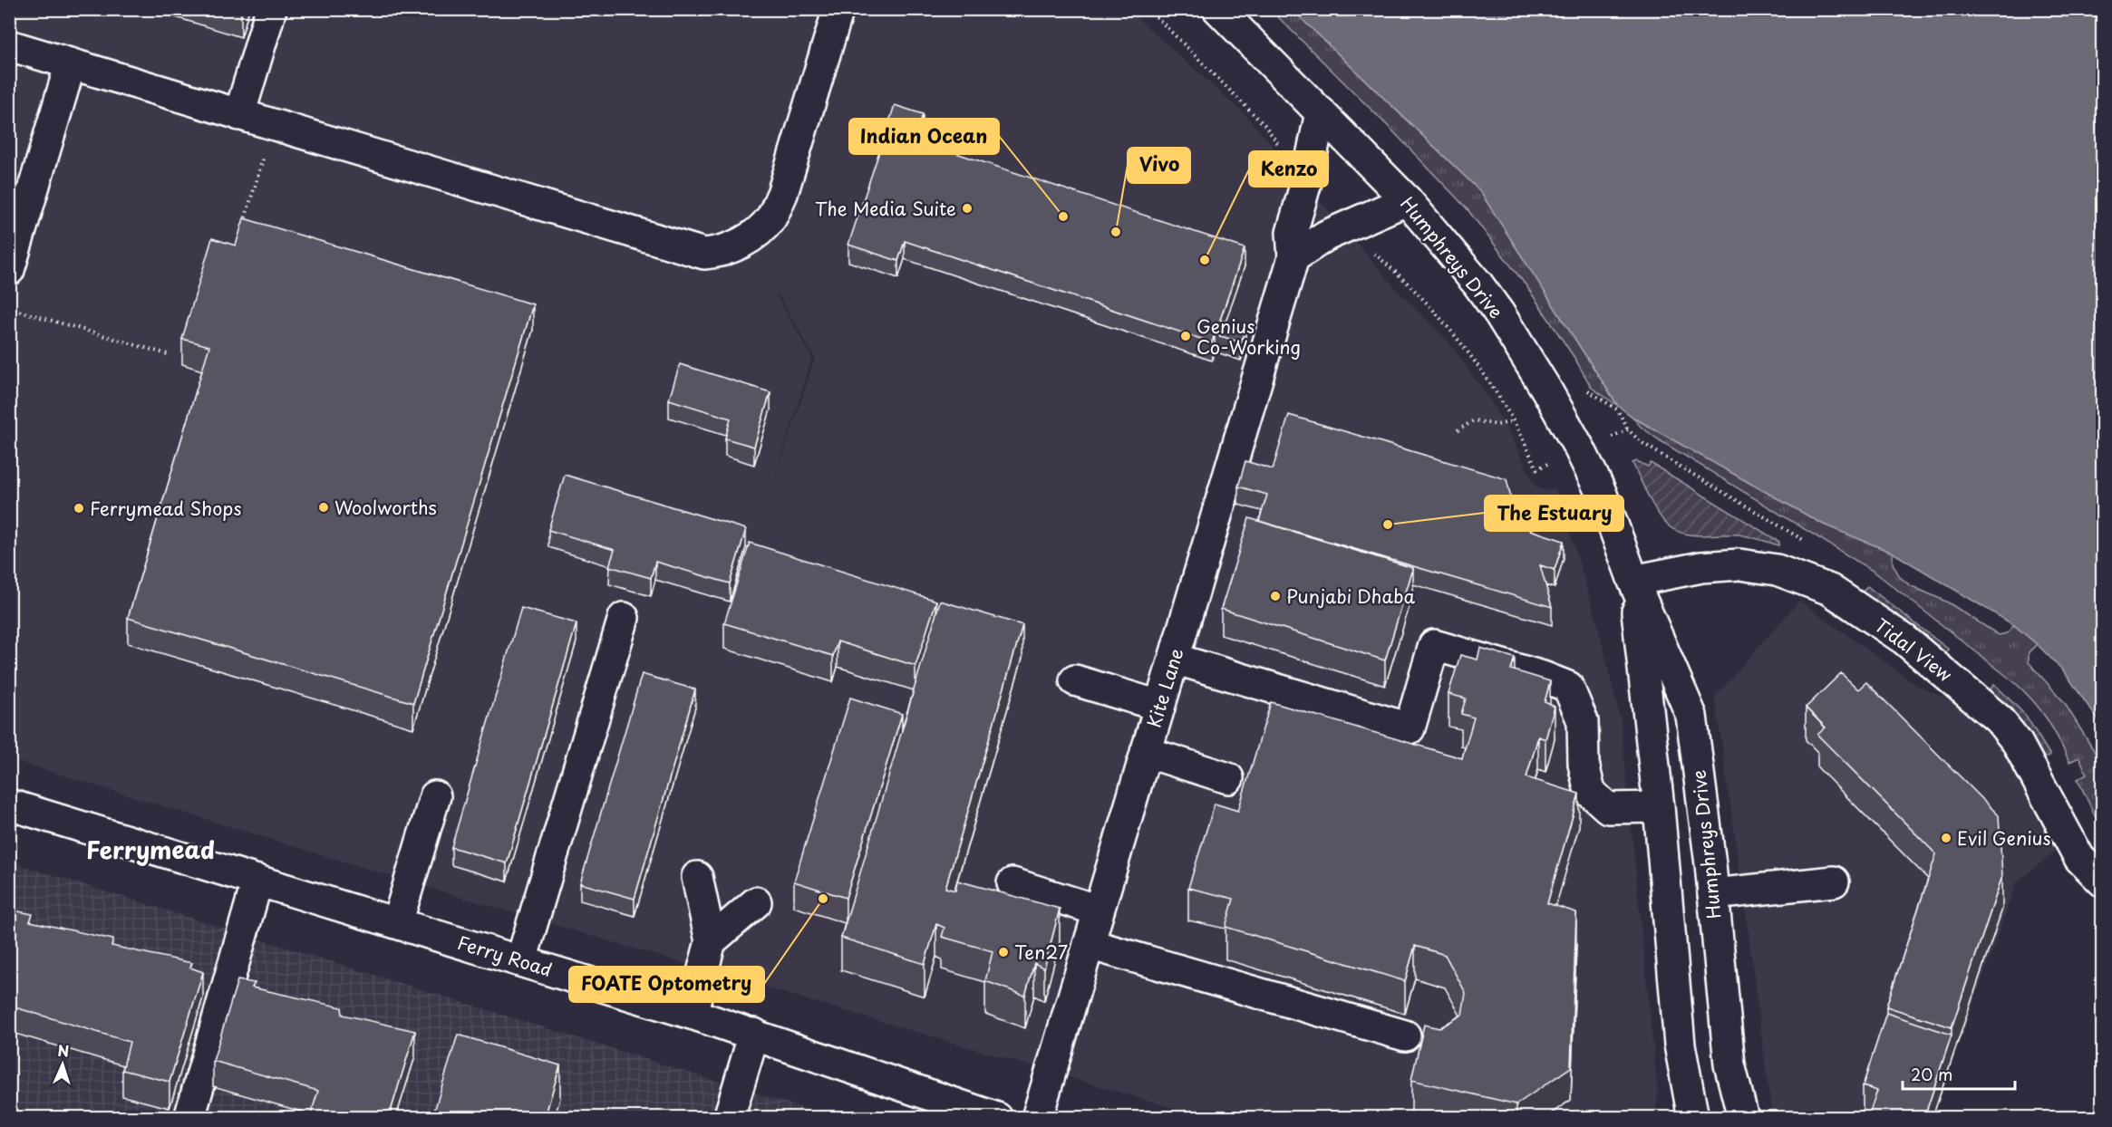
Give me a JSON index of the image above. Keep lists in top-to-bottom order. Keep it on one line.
{"streets":{"main road":["Humphreys Drive","Tidal View","Kite Lane","Ferry Road"]},"crossings":[["Humphreys Drive","Tidal View"],["Humphreys Drive","Kite Lane"]],"districts":["Ferrymead"],"places":["The Media Suite","Indian Ocean","Vivo","Kenzo","Genius Co-Working","Woolworths","Ferrymead Shops","The Estuary","Punjabi Dhaba","Evil Genius","FOATE Optometry","Ten27"],"scale_bar":"20 m","north":"top"}
